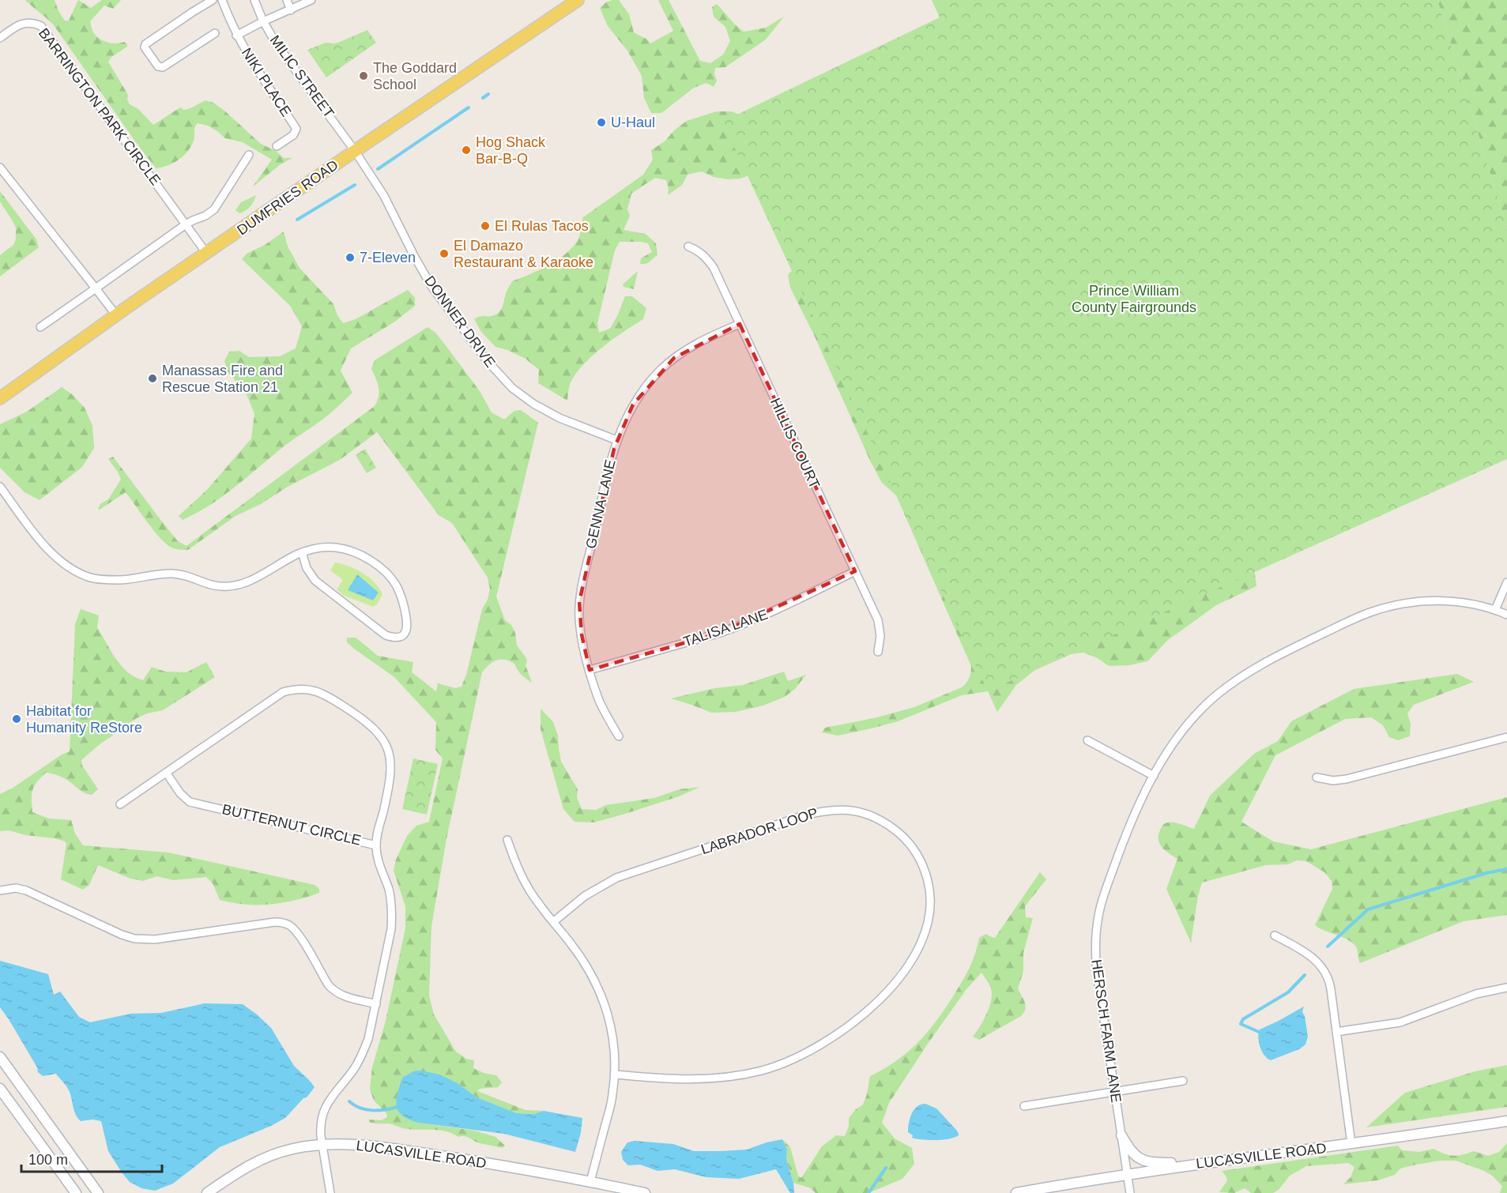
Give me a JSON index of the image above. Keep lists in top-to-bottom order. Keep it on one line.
{"streets":{"main road":["DUMFRIES ROAD"],"street":["MILIC STREET","NIKI PLACE","BARRINGTON PARK CIRCLE","DONNER DRIVE","HILLIS COURT","GENNA LANE","TALISA LANE","BUTTERNUT CIRCLE","LABRADOR LOOP","HERSCH FARM LANE","LUCASVILLE ROAD"]},"crossings":[["MILIC STREET","NIKI PLACE"],["MILIC STREET","DUMFRIES ROAD"],["MILIC STREET","DONNER DRIVE"],["BARRINGTON PARK CIRCLE","DUMFRIES ROAD"],["DUMFRIES ROAD","DONNER DRIVE"],["DONNER DRIVE","GENNA LANE"],["HILLIS COURT","GENNA LANE"],["HILLIS COURT","TALISA LANE"],["GENNA LANE","TALISA LANE"],["HERSCH FARM LANE","LUCASVILLE ROAD"]],"parks":["Prince William County Fairgrounds"],"places":["The Goddard School","U-Haul","Hog Shack Bar-B-Q","El Rulas Tacos","El Damazo Restaurant & Karaoke","7-Eleven","Manassas Fire and Rescue Station 21","Habitat for Humanity ReStore"],"scale_bar":"100 m"}
